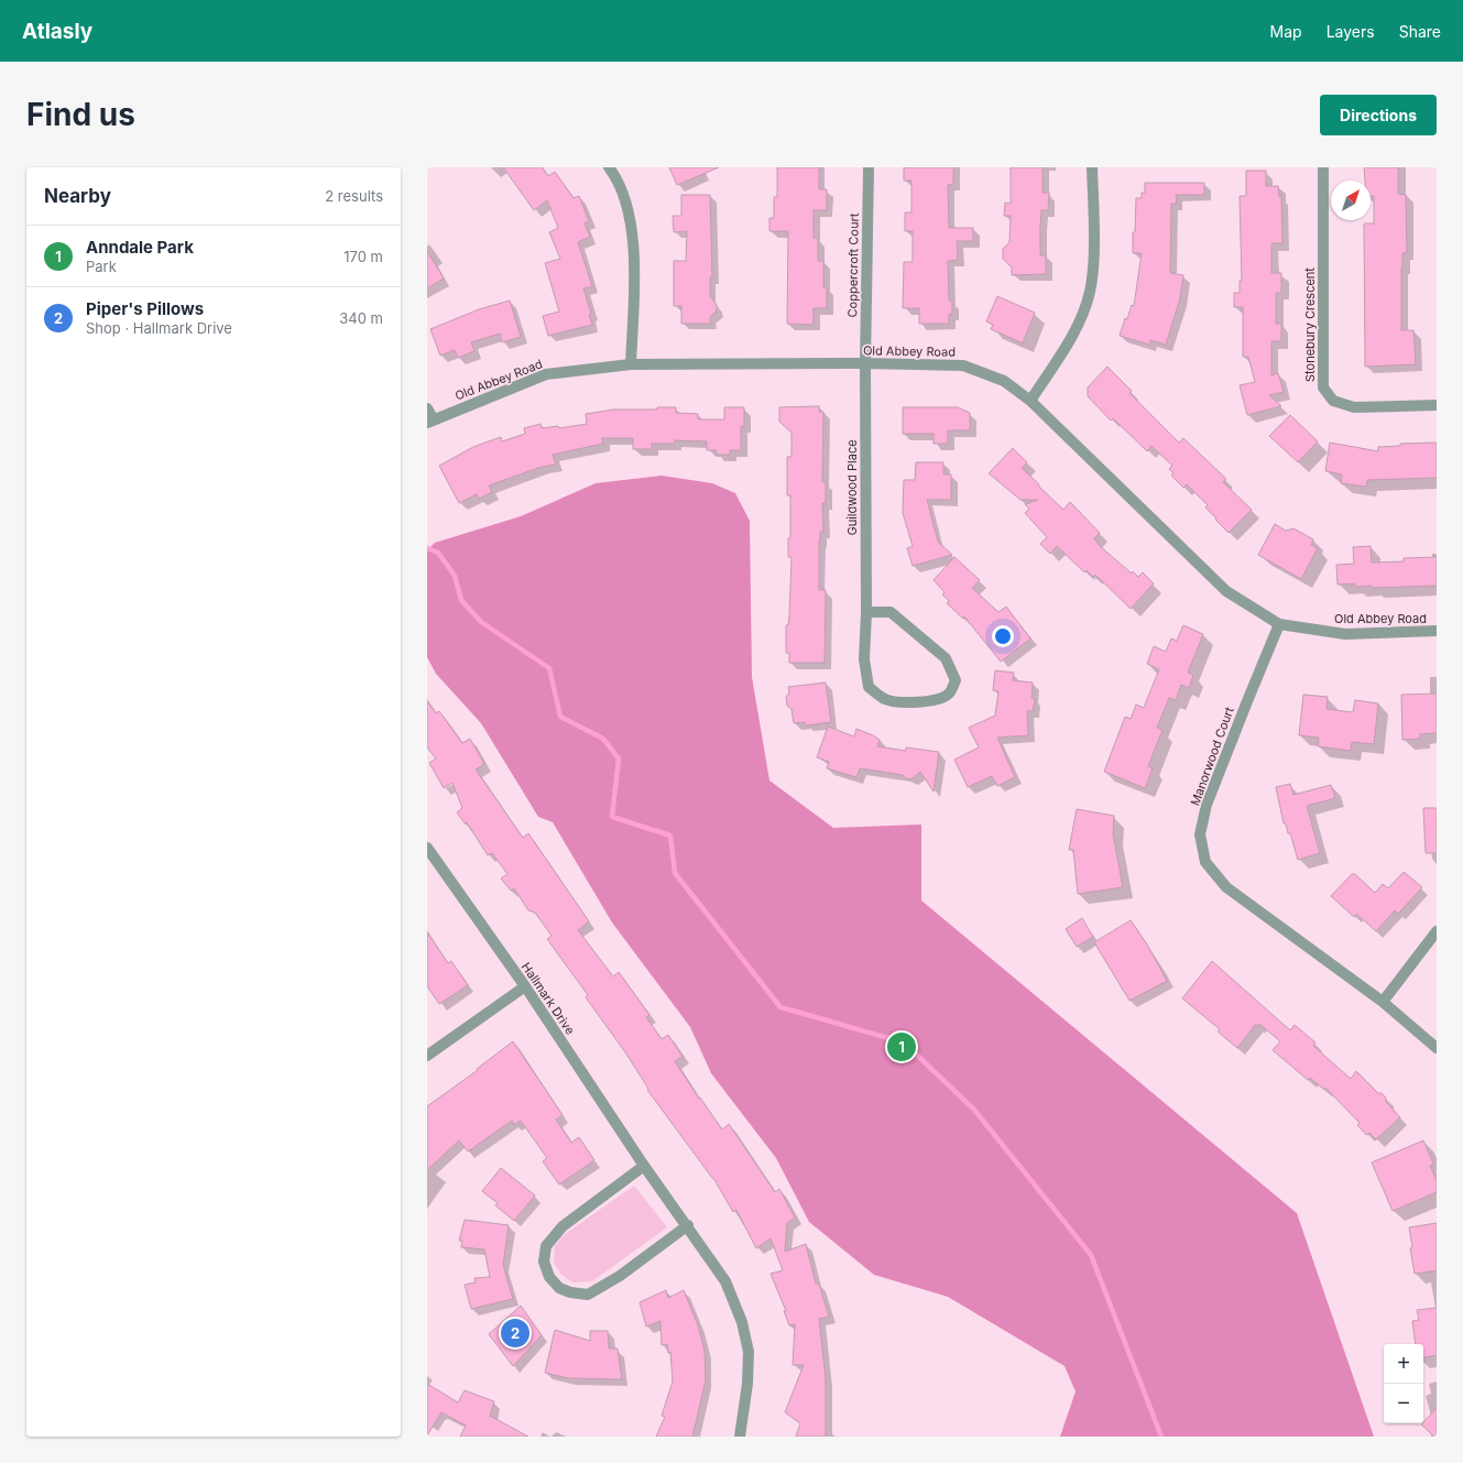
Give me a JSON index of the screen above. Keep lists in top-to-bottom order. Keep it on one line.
{"streets":{"street":["Coppercroft Court","Stonebury Crescent","Old Abbey Road","Guildwood Place","Manorwood Court","Hallmark Drive"]},"crossings":[["Coppercroft Court","Old Abbey Road"],["Coppercroft Court","Guildwood Place"],["Old Abbey Road","Guildwood Place"],["Old Abbey Road","Manorwood Court"]],"north":"top right","page":{"header":"Atlasly","nav":["Map","Layers","Share"],"buttons":"Directions","title":"Find us","heading":["Nearby","2 results"],"list":[{"mark":"1","name":"Anndale Park","note":"Park","value":"170 m"},{"mark":"2","name":"Piper's Pillows","note":"Shop · Hallmark Drive","value":"340 m"}],"pins":["1","2"],"map_buttons":["+","−"]}}
